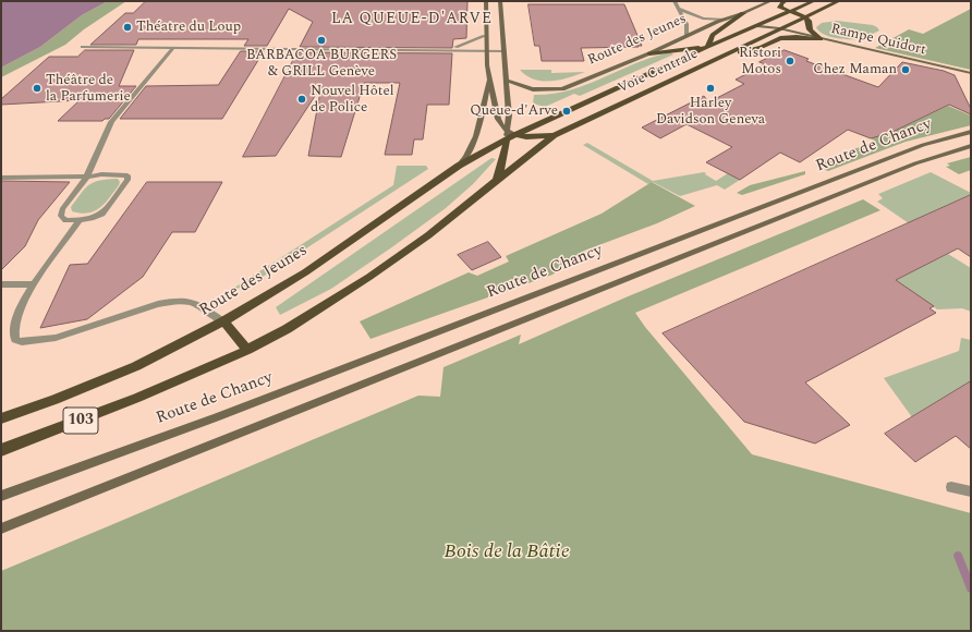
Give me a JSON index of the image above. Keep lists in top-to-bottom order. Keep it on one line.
{"streets":{"main road":["Route des Jeunes","Rampe Quidort","Voie Centrale","Route de Chancy","103"]},"crossings":[["Route des Jeunes","Voie Centrale"],["Rampe Quidort","Voie Centrale"],["Voie Centrale","103"]],"districts":["LA QUEUE-D'ARVE"],"parks":["Bois de la Bâtie"],"places":["Théatre du Loup","BARBACOA BURGERS & GRILL Genève","Ristori Motos","Chez Maman","Théâtre de la Parfumerie","Harley Davidson Geneva","Nouvel Hôtel de Police","Queue-d'Arve"]}
